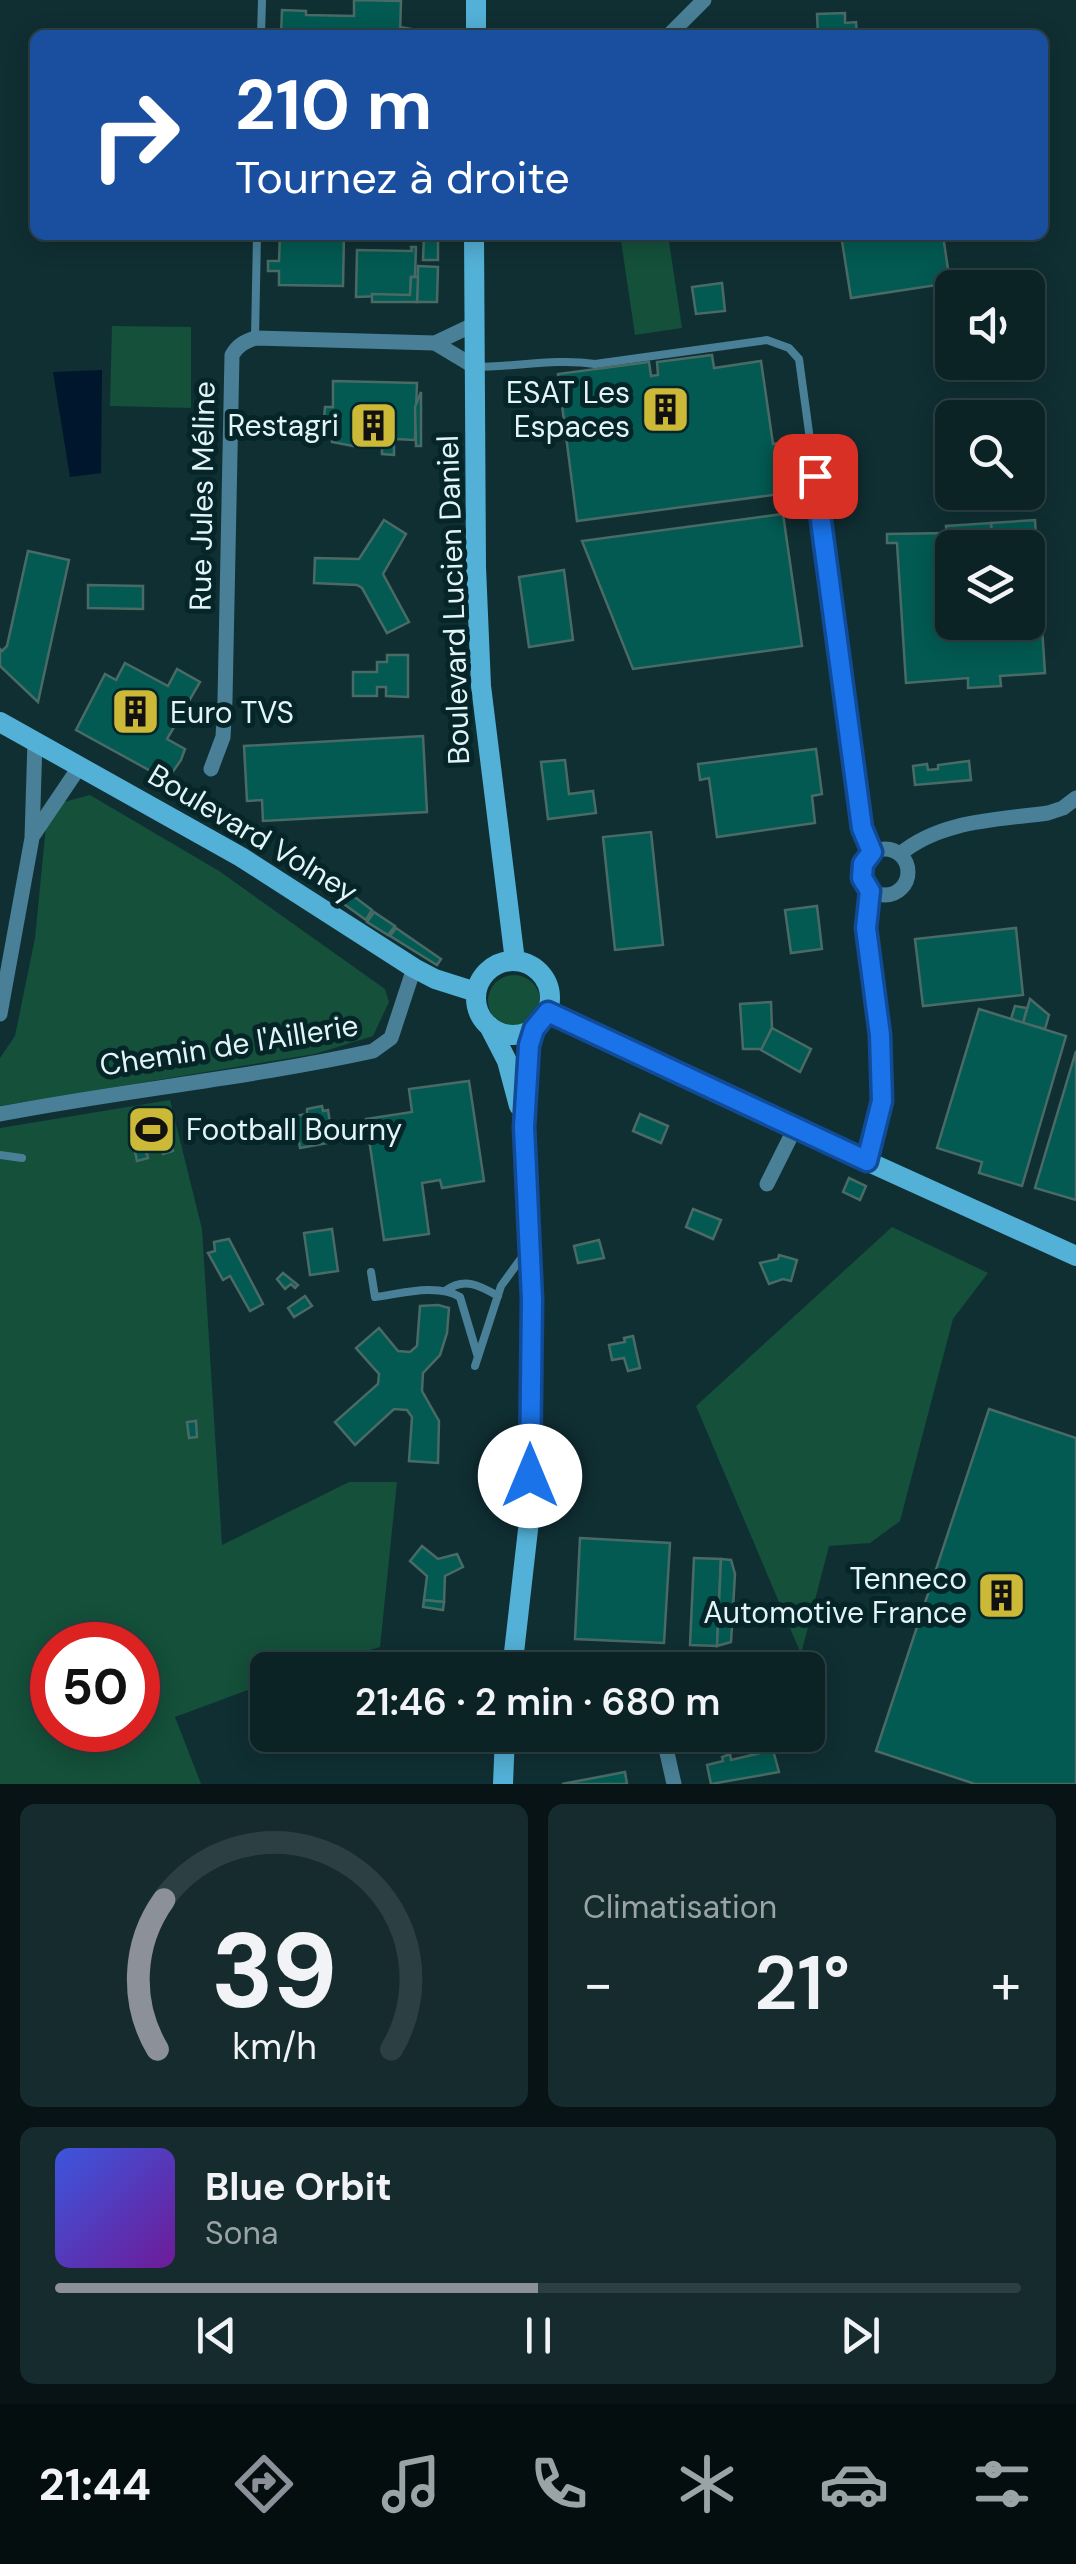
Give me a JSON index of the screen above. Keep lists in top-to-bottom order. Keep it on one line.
{"streets":{"main road":["Boulevard Lucien Daniel","Boulevard Volney"],"street":["Rue Jules Méline","Chemin de l'Aillerie"]},"crossings":[["Boulevard Lucien Daniel","Boulevard Volney"],["Boulevard Volney","Chemin de l'Aillerie"]],"places":{"building":["ESAT Les Espaces","Restagri","Euro TVS","Tenneco Automotive France"],"sports":["Football Bourny"]},"page":{"turn":["210 m","Tournez à droite"],"limit":"50","trip":"21:46 · 2 min · 680 m","tile":"Climatisation","heat":["−","21°","+"],"song":["Blue Orbit","Sona"],"tabs":"21:44","gauge":["39","km/h"]}}
